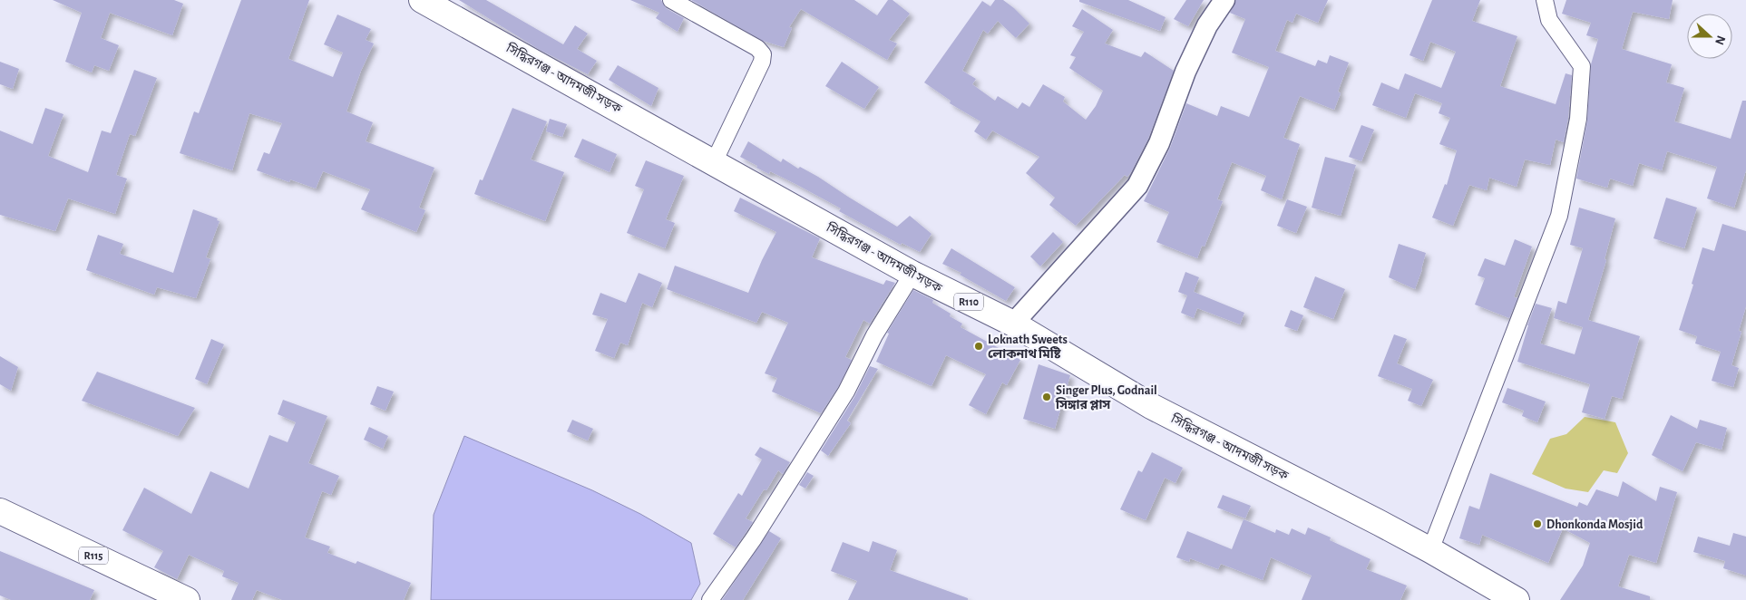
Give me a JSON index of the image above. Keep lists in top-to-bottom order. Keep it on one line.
{"streets":{"main road":["সিদ্ধিরগঞ্জ - আদমজী সড়ক","R110","R115"]},"places":["Loknath Sweets লোকনাথ মিষ্টি","Singer Plus, Godnail সিঙ্গার প্লাস","Dhonkonda Mosjid"],"north":"right"}
